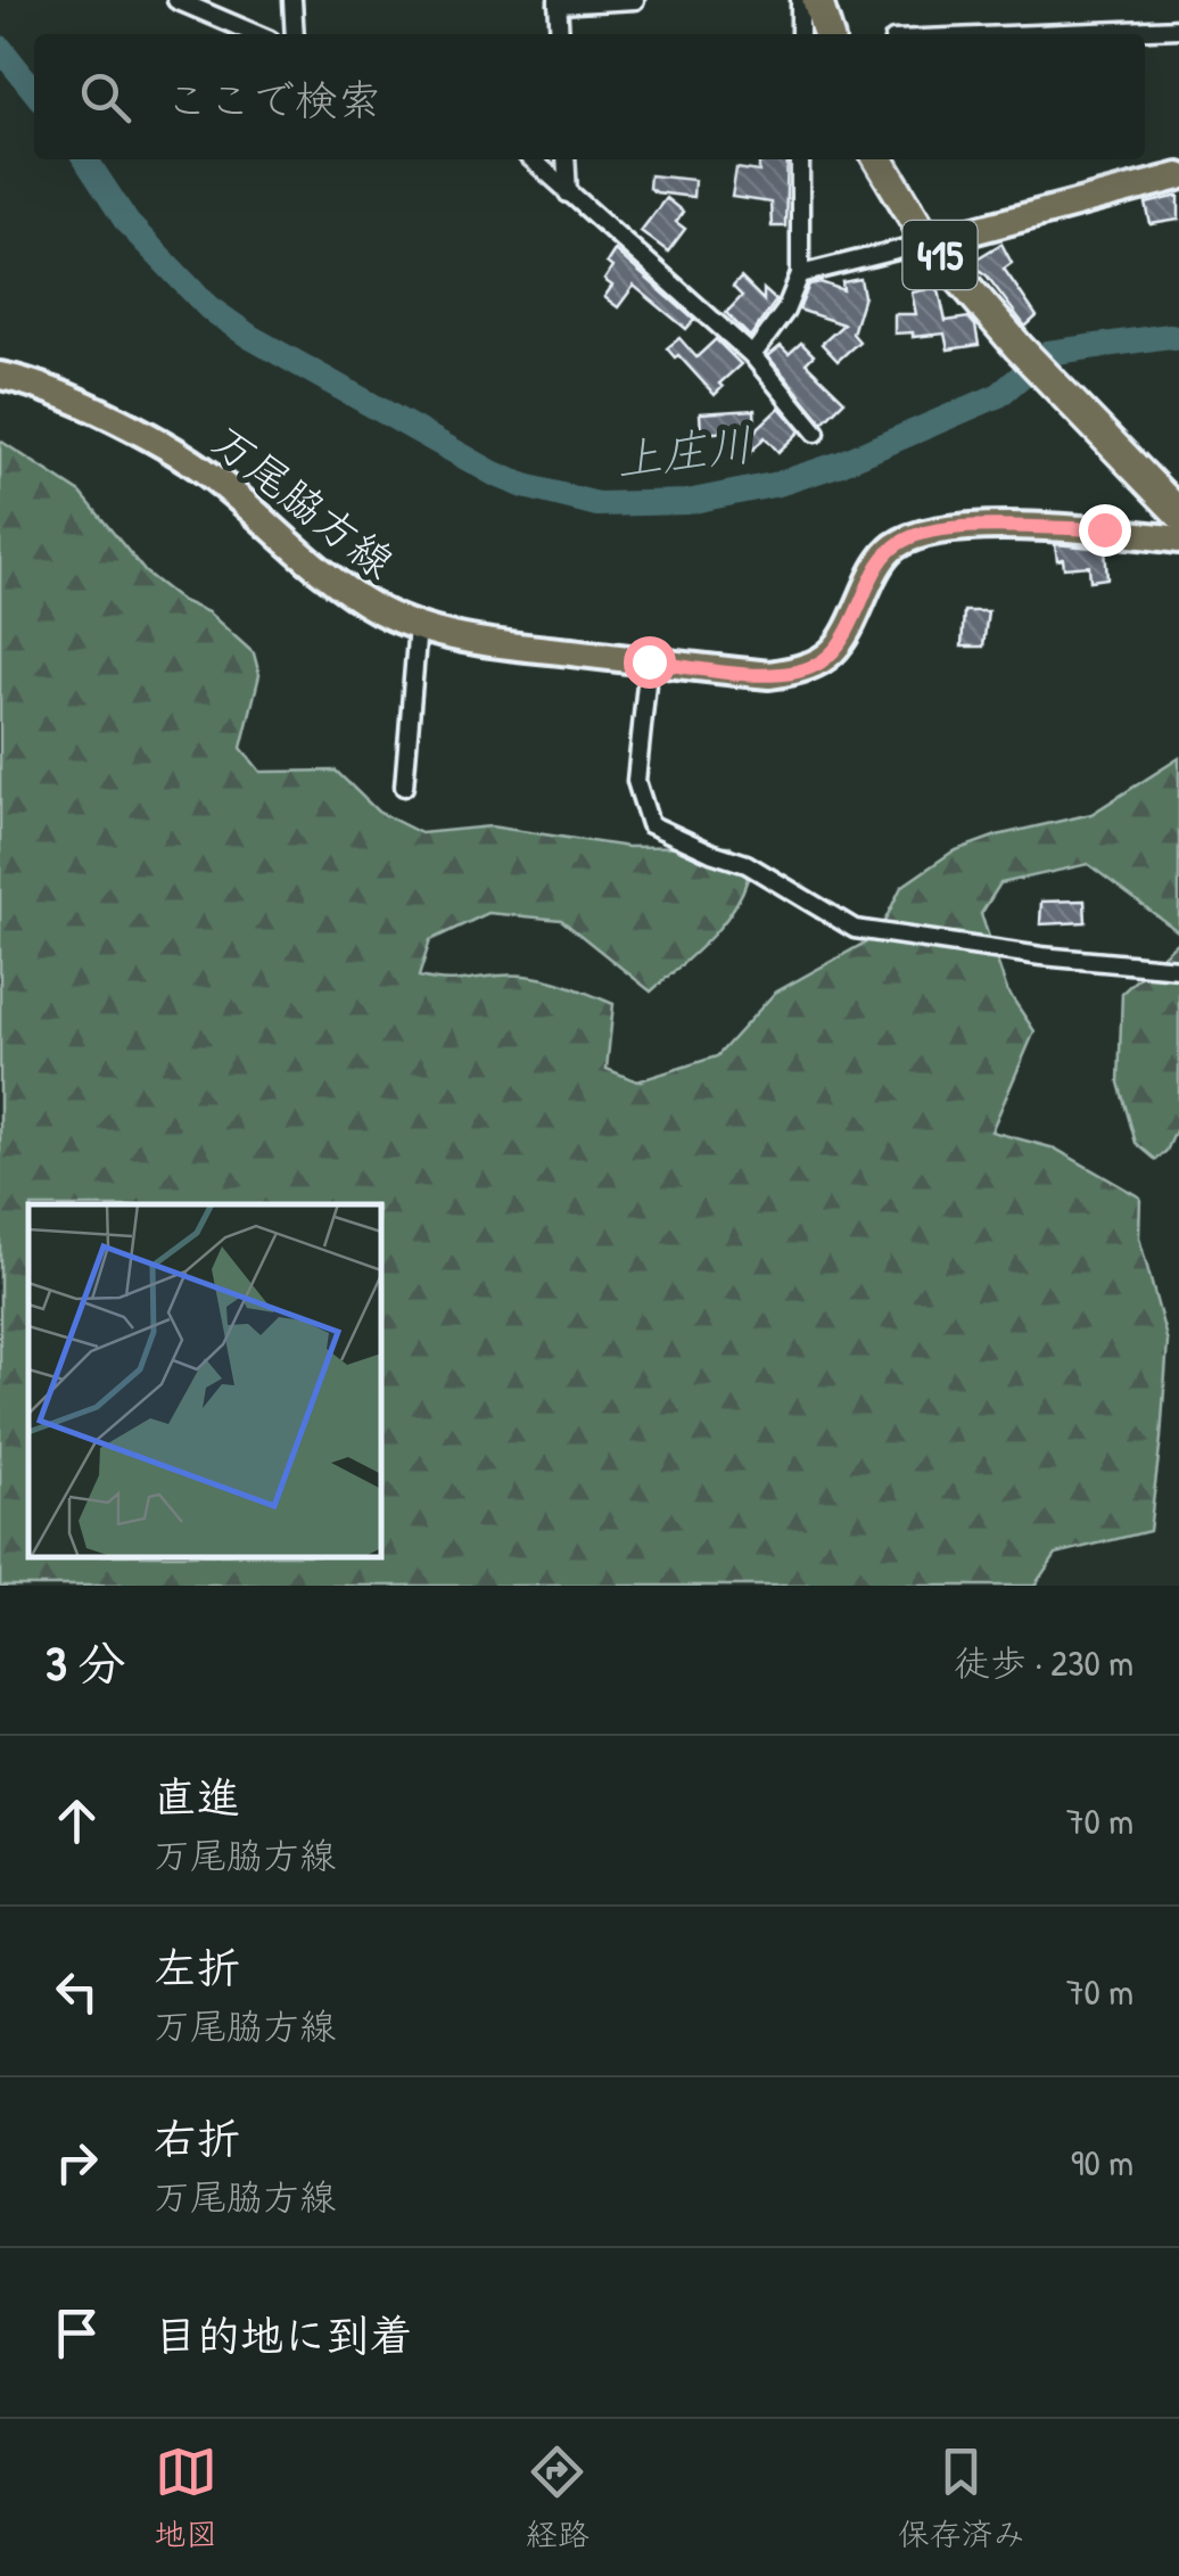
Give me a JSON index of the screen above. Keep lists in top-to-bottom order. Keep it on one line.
{"streets":{"highway":["415"],"main road":["万尾脇方線"]},"water":["上庄川"],"page":{"search":"ここで検索","heading":["3 分","徒歩 · 230 m"],"list":[["直進","万尾脇方線","70 m"],["左折","万尾脇方線","70 m"],["右折","万尾脇方線","90 m"],"目的地に到着"],"nav":["地図","経路","保存済み"]}}
